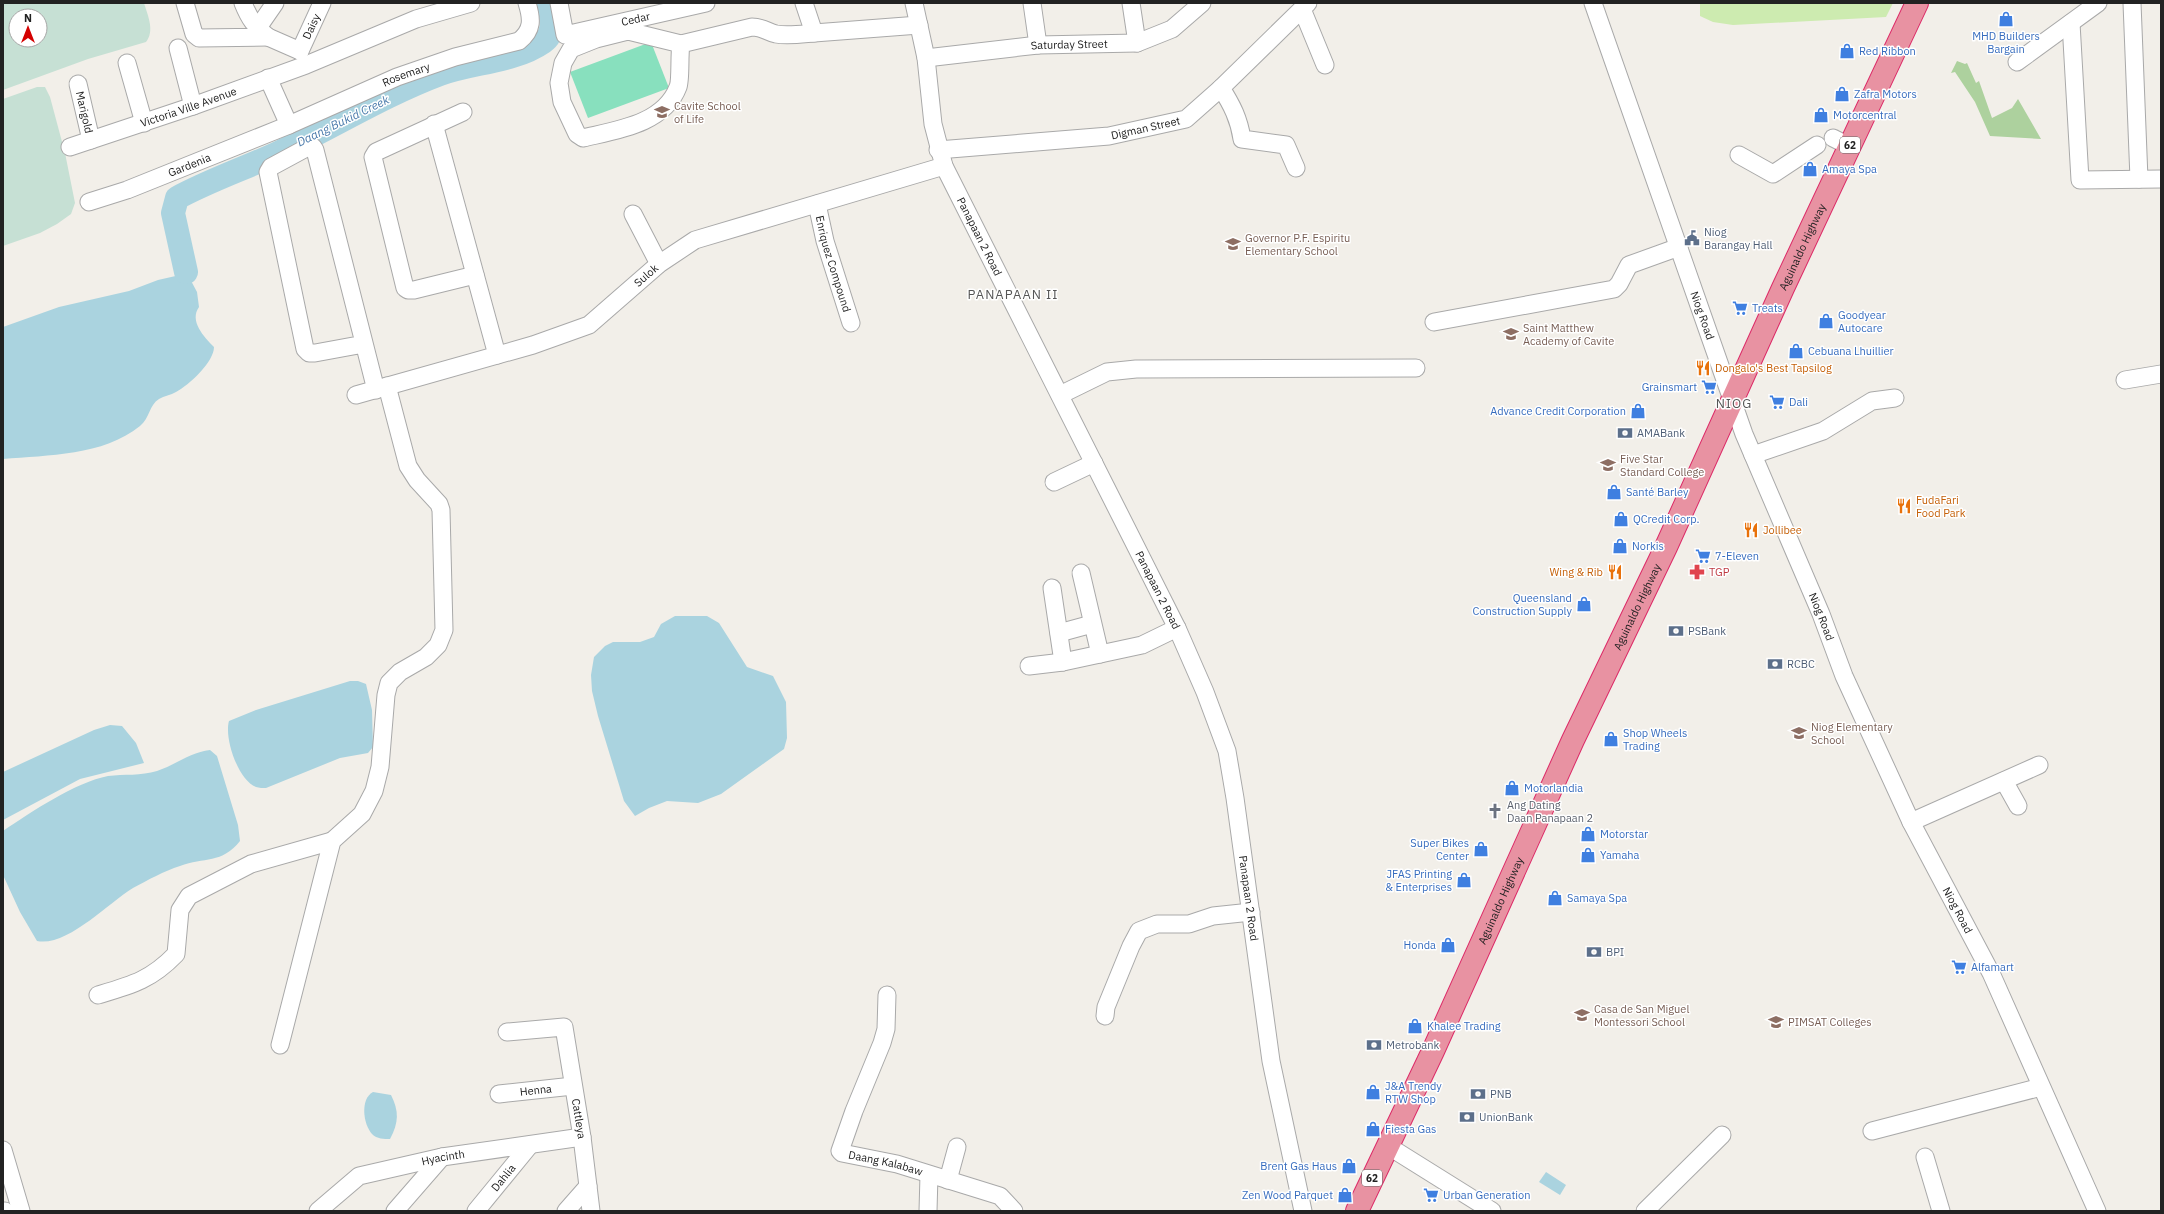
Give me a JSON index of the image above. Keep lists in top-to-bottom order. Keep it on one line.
{"streets":{"highway":["62","Aguinaldo Highway"],"street":["Cedar","Daisy","Saturday Street","Rosemary","Victoria Ville Avenue","Marigold","Digman Street","Gardenia","Panapaan 2 Road","Enriquez Compound","Sulok","Niog Road","Henna","Cattleya","Hyacinth","Daang Kalabaw","Dahlia"]},"crossings":[["Daisy","Victoria Ville Avenue"],["Saturday Street","Panapaan 2 Road"],["Rosemary","Gardenia"],["Victoria Ville Avenue","Marigold"],["Digman Street","Panapaan 2 Road"],["Panapaan 2 Road","Sulok"],["Aguinaldo Highway","Niog Road"],["Enriquez Compound","Sulok"],["Henna","Cattleya"],["Cattleya","Hyacinth"],["Hyacinth","Dahlia"]],"districts":["PANAPAAN II","NIOG"],"water":["Daang Bukid Creek"],"places":{"shop":["MHD Builders Bargain","Red Ribbon","Zafra Motors","Motorcentral","Amaya Spa","Goodyear Autocare","Cebuana Lhuillier","Advance Credit Corporation","Santé Barley","QCredit Corp.","Norkis","Queensland Construction Supply","Shop Wheels Trading","Motorlandia","Motorstar","Super Bikes Center","Yamaha","JFAS Printing & Enterprises","Samaya Spa","Honda","Khalee Trading","J&A Trendy RTW Shop","Fiesta Gas","Brent Gas Haus","Zen Wood Parquet"],"school or university":["Cavite School of Life","Governor P.F. Espiritu Elementary School","Saint Matthew Academy of Cavite","Five Star Standard College","Niog Elementary School","Casa de San Miguel Montessori School","PIMSAT Colleges"],"public building":["Niog Barangay Hall"],"supermarket":["Treats","Grainsmart","Dali","7-Eleven","Alfamart","Urban Generation"],"restaurant":["Dongalo's Best Tapsilog","FudaFari Food Park","Jollibee","Wing & Rib"],"bank":["AMABank","PSBank","RCBC","BPI","Metrobank","PNB","UnionBank"],"pharmacy":["TGP"],"church":["Ang Dating Daan Panapaan 2"]},"north":"top"}
